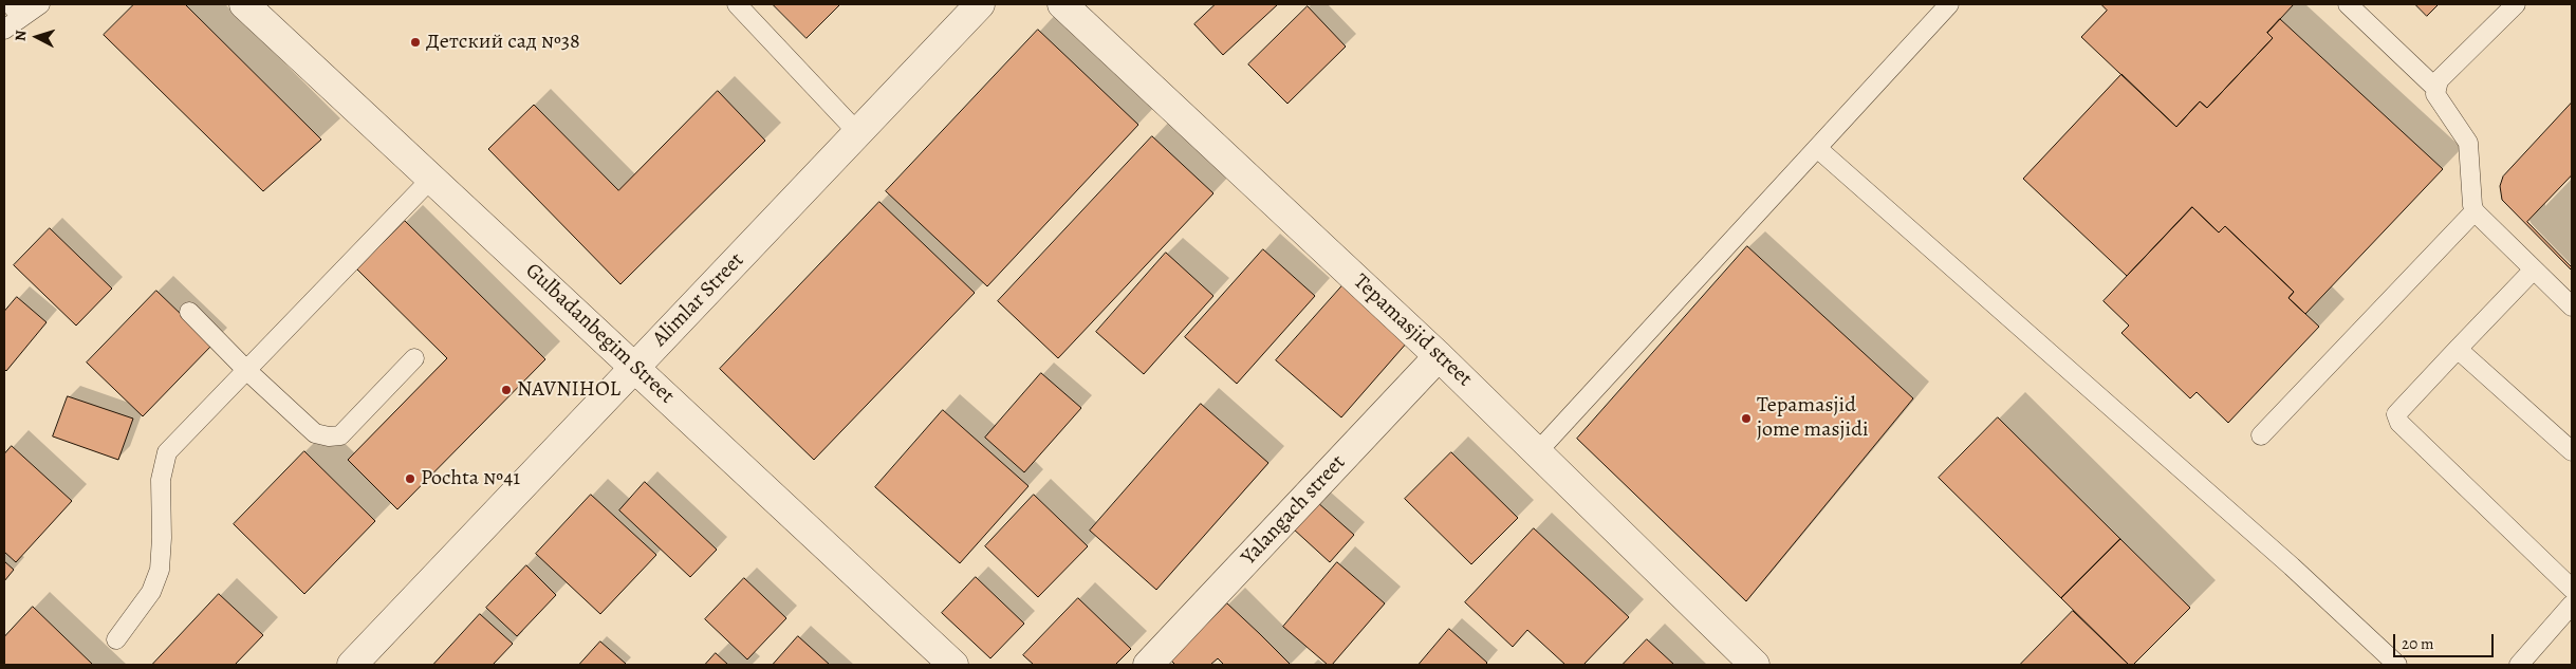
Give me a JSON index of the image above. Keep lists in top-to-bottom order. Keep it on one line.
{"streets":{"street":["Аlimlar Street","Tepamasjid street","Gulbadanbegim Street","Yalangach street"]},"crossings":[["Аlimlar Street","Gulbadanbegim Street"],["Tepamasjid street","Yalangach street"]],"places":["Детский сад №38","NAVNIHOL","Tepamasjid jome masjidi","Pochta №41"],"scale_bar":"20 m","north":"left"}
